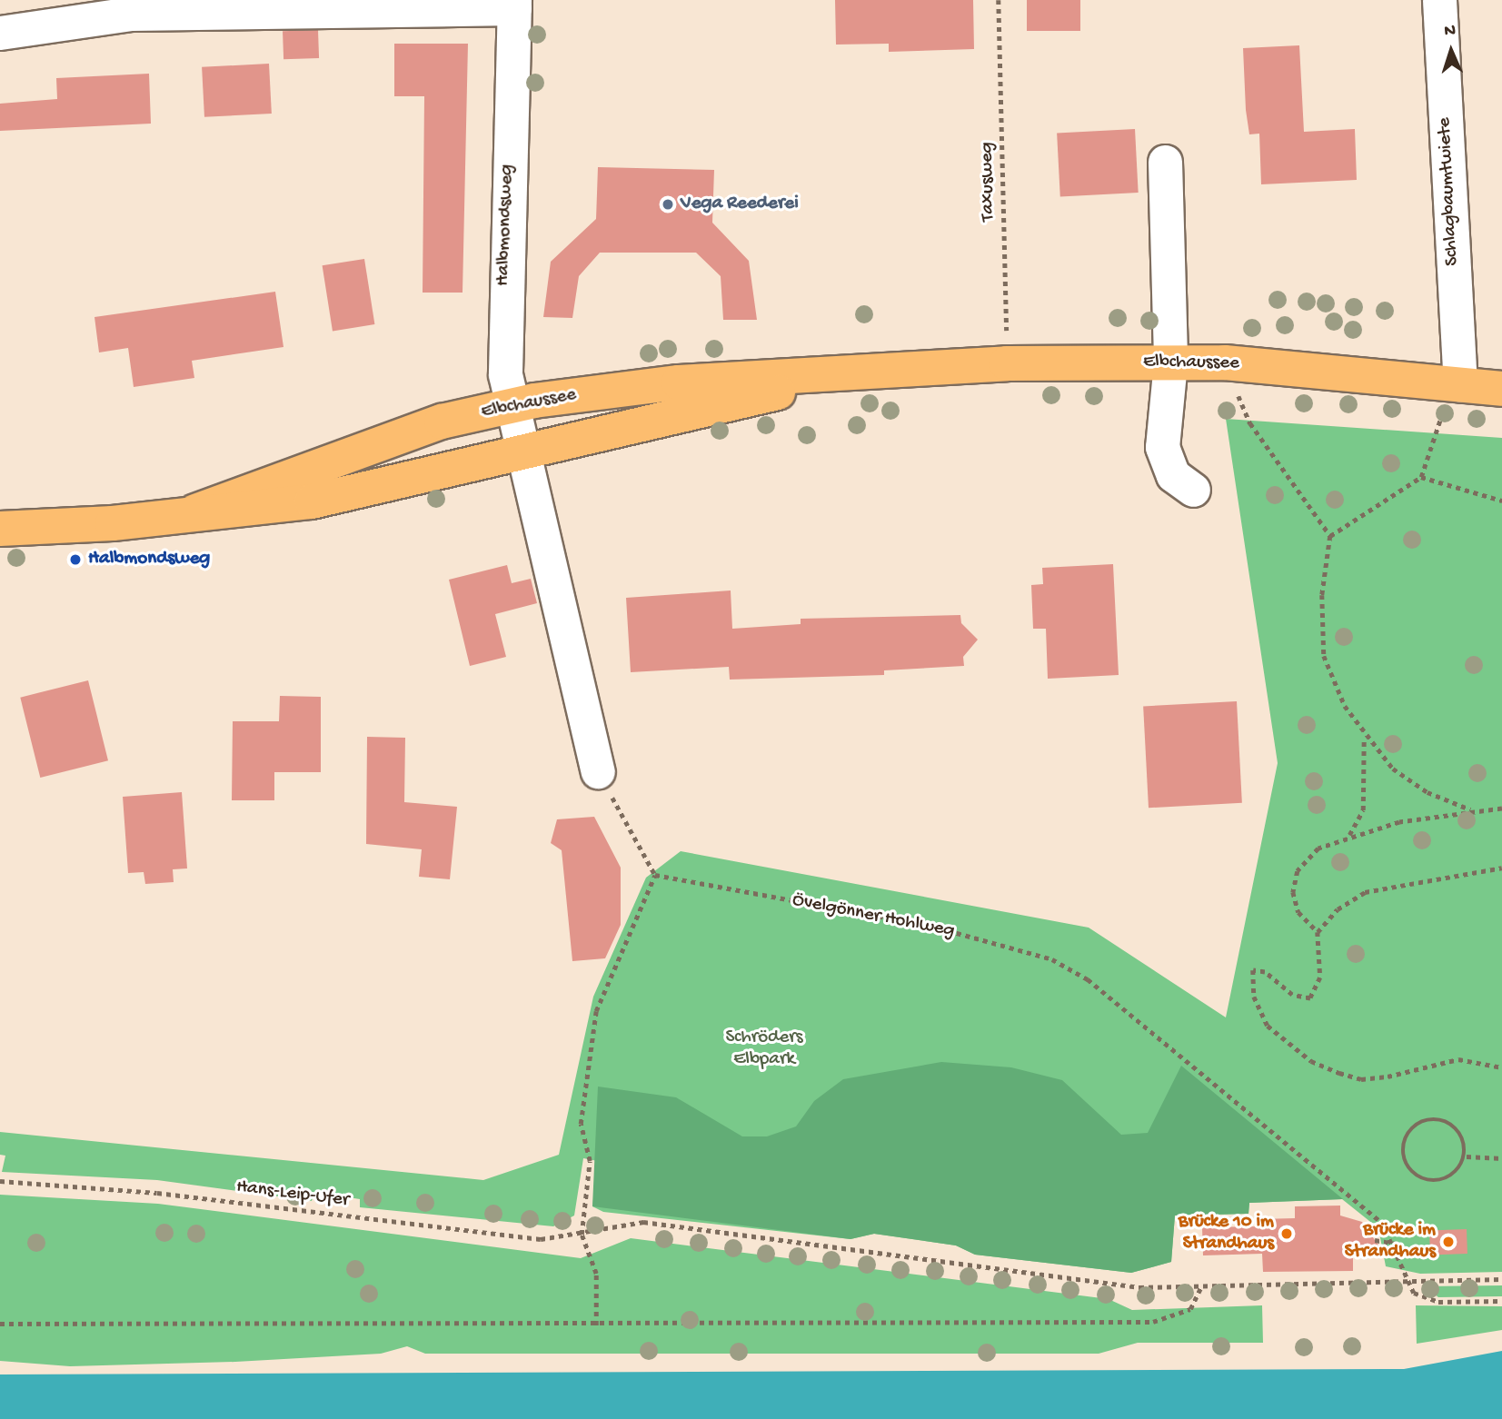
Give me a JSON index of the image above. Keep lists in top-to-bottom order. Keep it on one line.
{"streets":{"main road":["Elbchaussee"],"street":["Schlagbaumtwiete","Halbmondsweg"],"path":["Taxusweg","Övelgönner Hohlweg","Hans-Leip-Ufer"]},"crossings":[["Taxusweg","Elbchaussee"],["Schlagbaumtwiete","Elbchaussee"],["Halbmondsweg","Elbchaussee"],["Övelgönner Hohlweg","Hans-Leip-Ufer"]],"parks":["Schröders Elbpark"],"places":["Vega Reederei","Halbmondsweg","Brücke 10 im Strandhaus","Brücke im Strandhaus"],"north":"top"}
